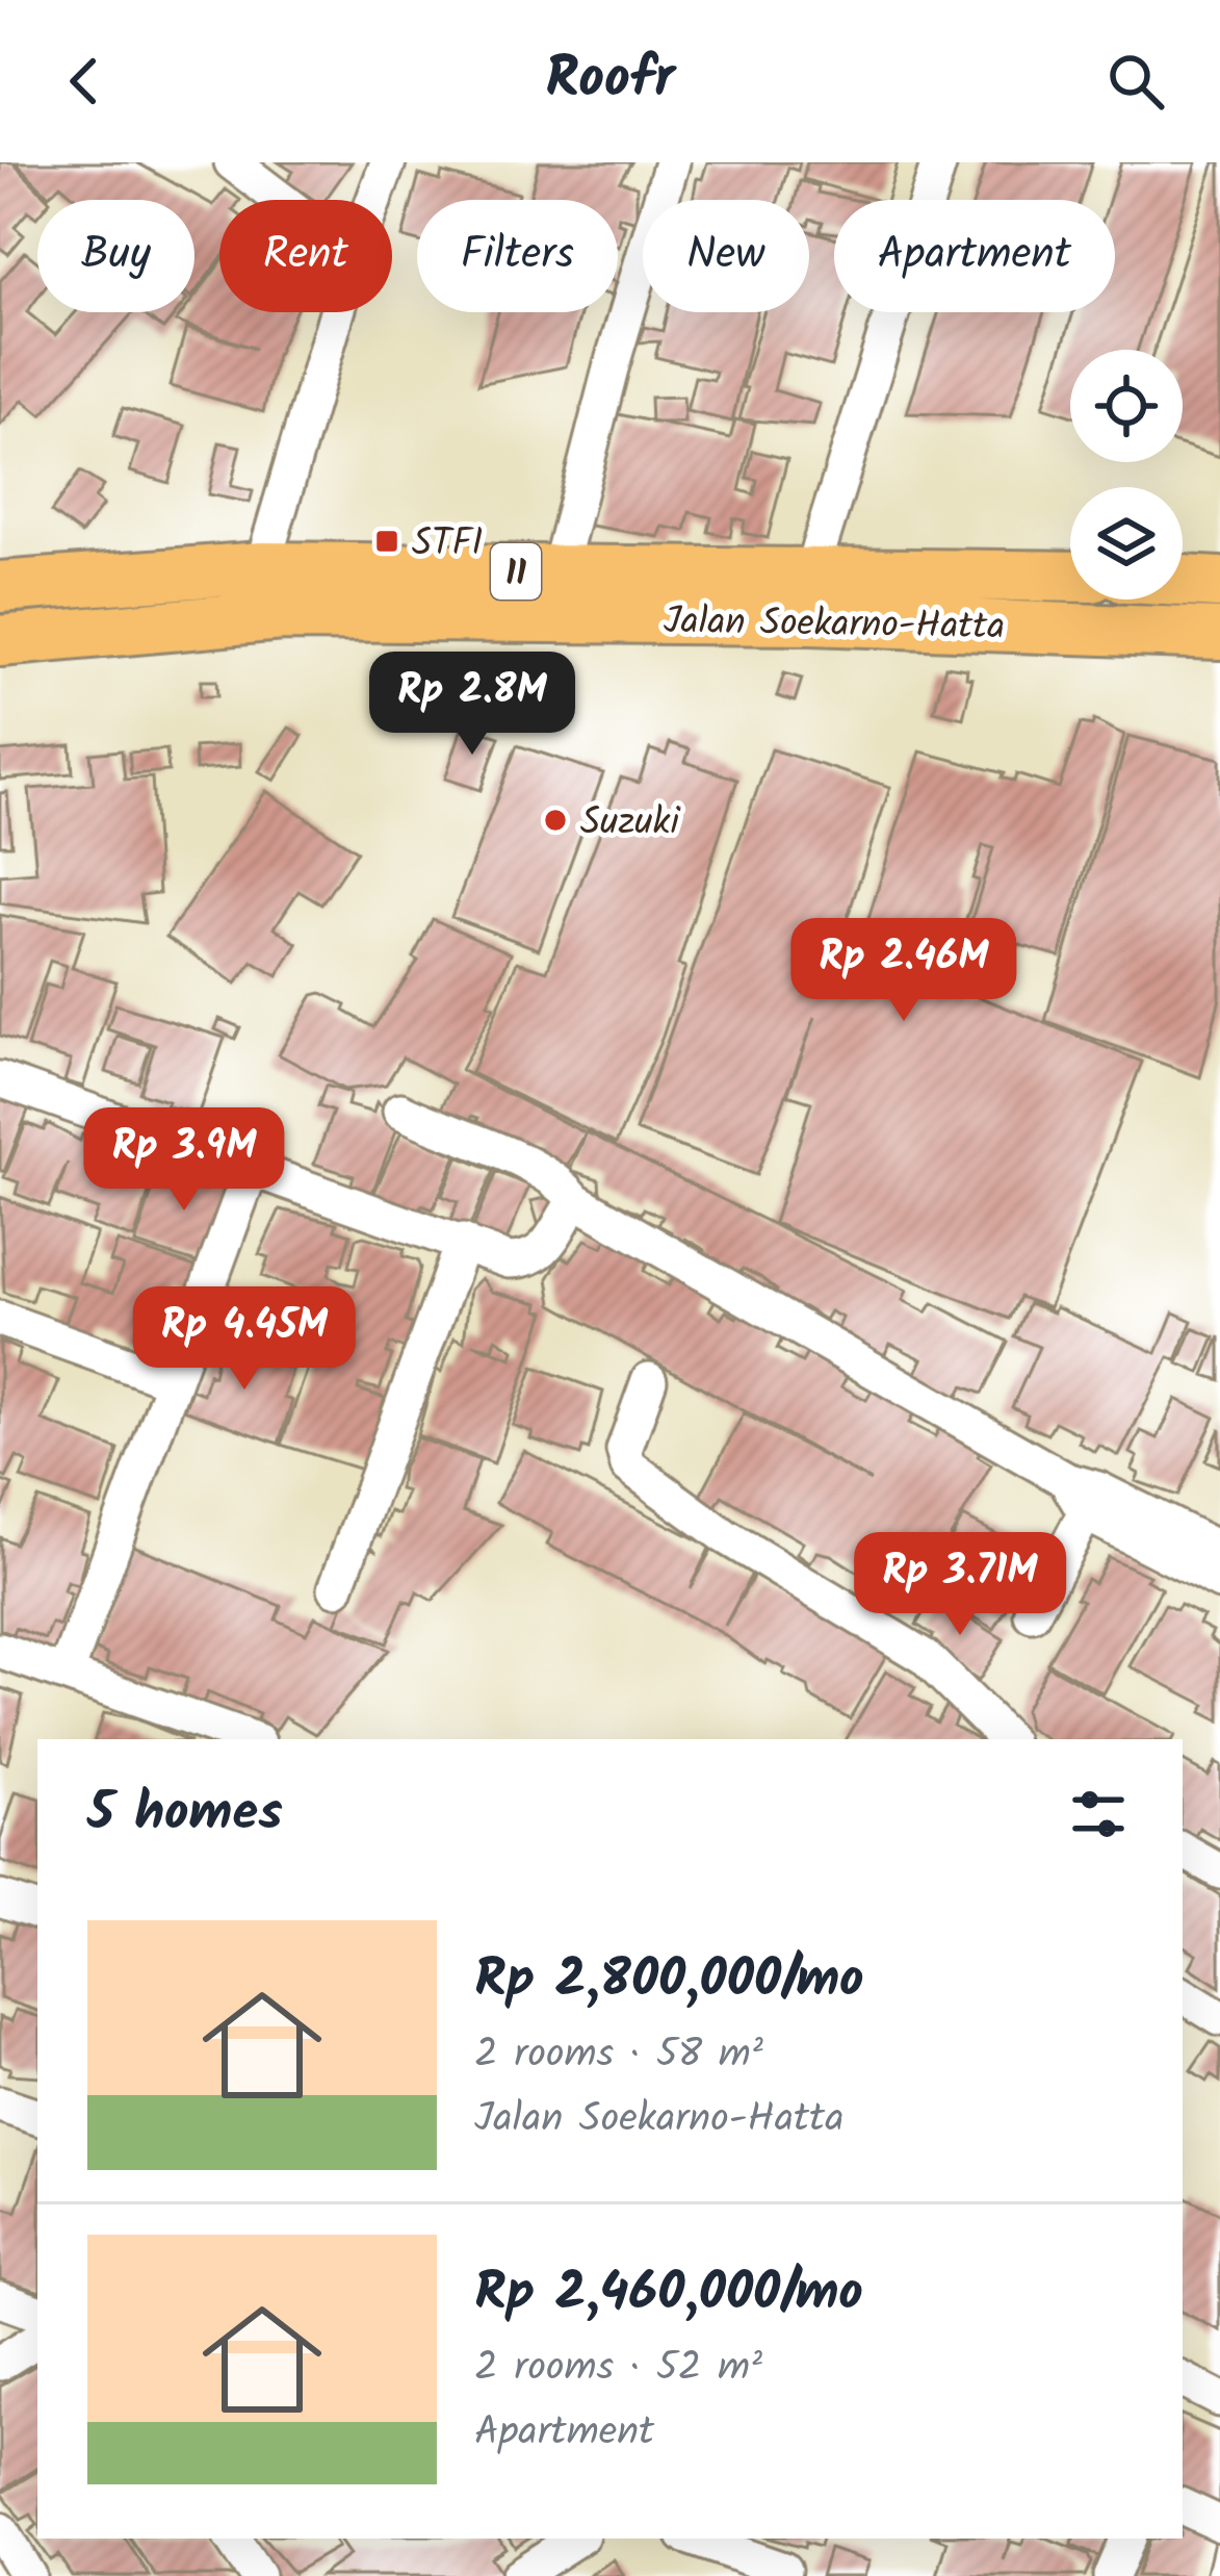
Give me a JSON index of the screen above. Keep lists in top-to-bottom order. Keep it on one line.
{"streets":{"highway":["11","Jalan Soekarno-Hatta"]},"places":{"transit":["STFI"],"other":["Suzuki"]},"page":{"header":"Roofr","chip":["Buy","Rent","Filters","New","Apartment"],"price":["Rp 2.8M","Rp 2.46M","Rp 3.9M","Rp 4.45M","Rp 3.71M"],"heading":"5 homes","list":[{"name":"Rp 2,800,000/mo","note":"2 rooms · 58 m² · Jalan Soekarno-Hatta"},{"name":"Rp 2,460,000/mo","note":"2 rooms · 52 m² · Apartment"}]}}
